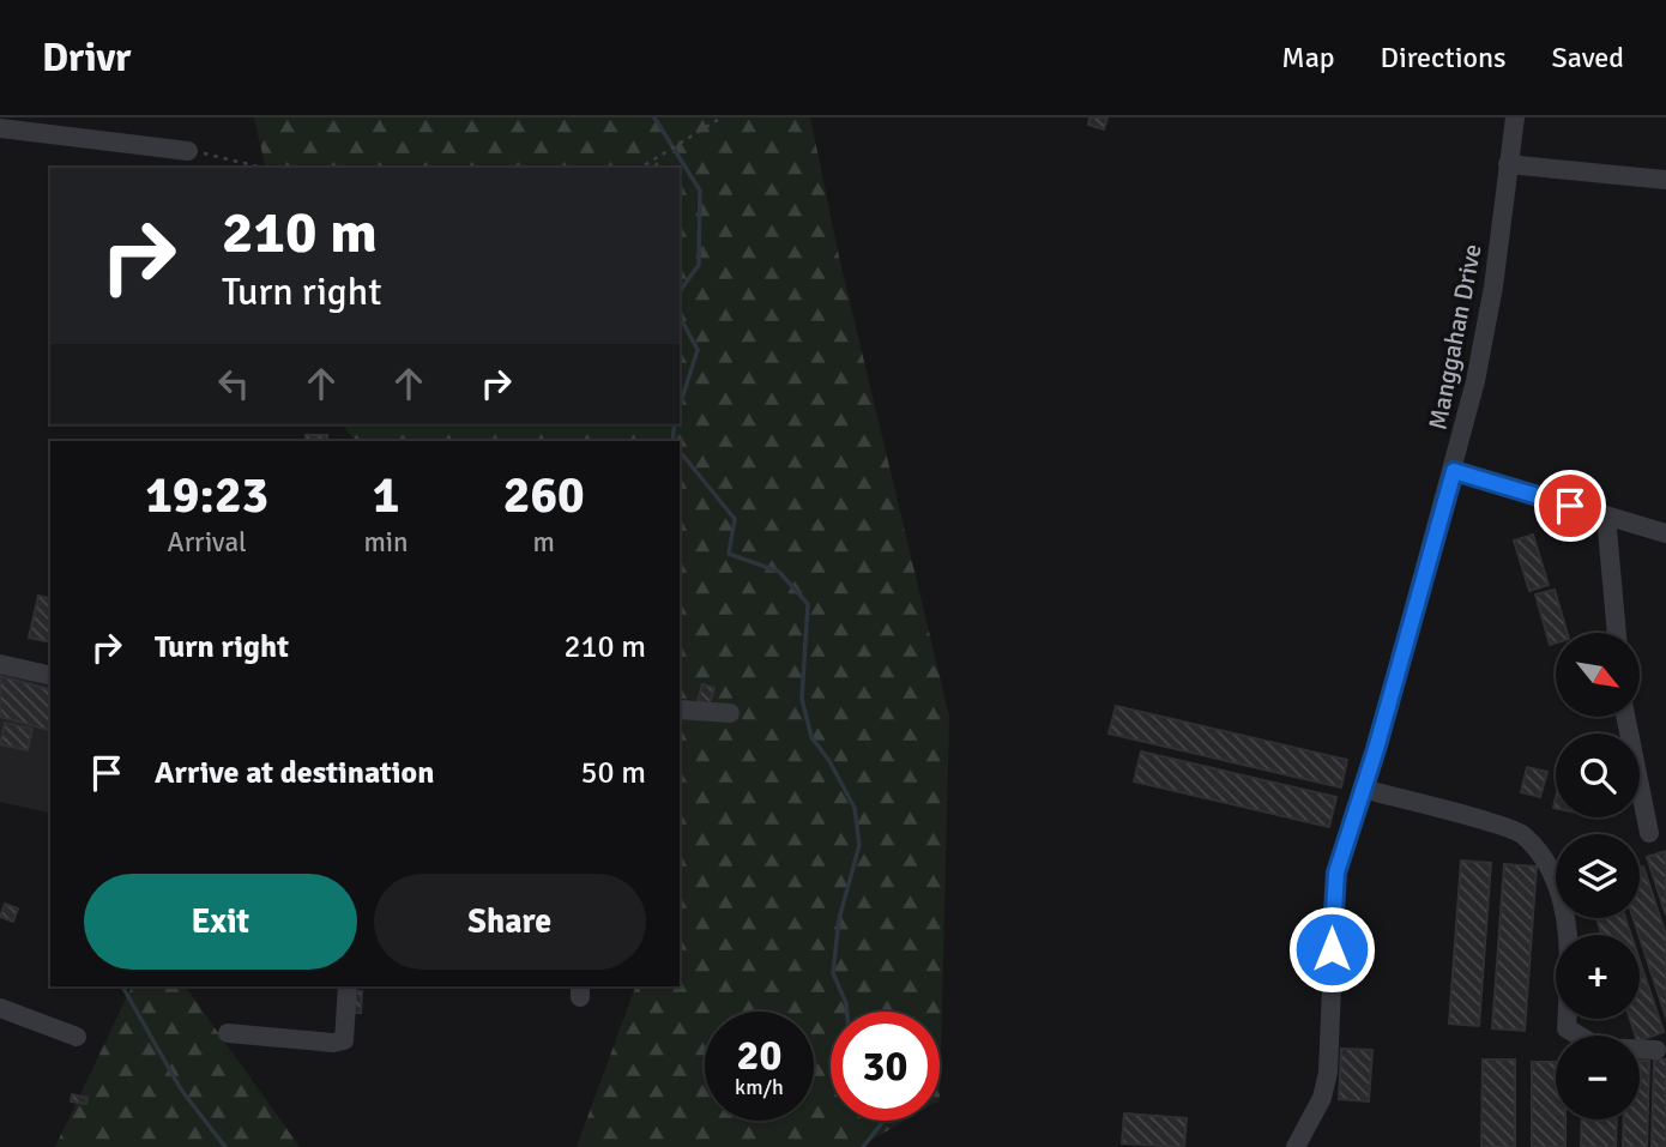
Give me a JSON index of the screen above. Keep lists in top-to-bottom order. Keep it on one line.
{"streets":{"street":["Manggahan Drive"]},"north":"bottom right","page":{"header":"Drivr","nav":["Map","Directions","Saved"],"turn":["210 m","Turn right"],"eta":["19:23","Arrival","1","min","260","m"],"list":[{"name":"Turn right","value":"210 m"},{"name":"Arrive at destination","value":"50 m"}],"map_buttons":["+","−"],"buttons":["Exit","Share"],"speed":"20 km/h","limit":"30"}}
